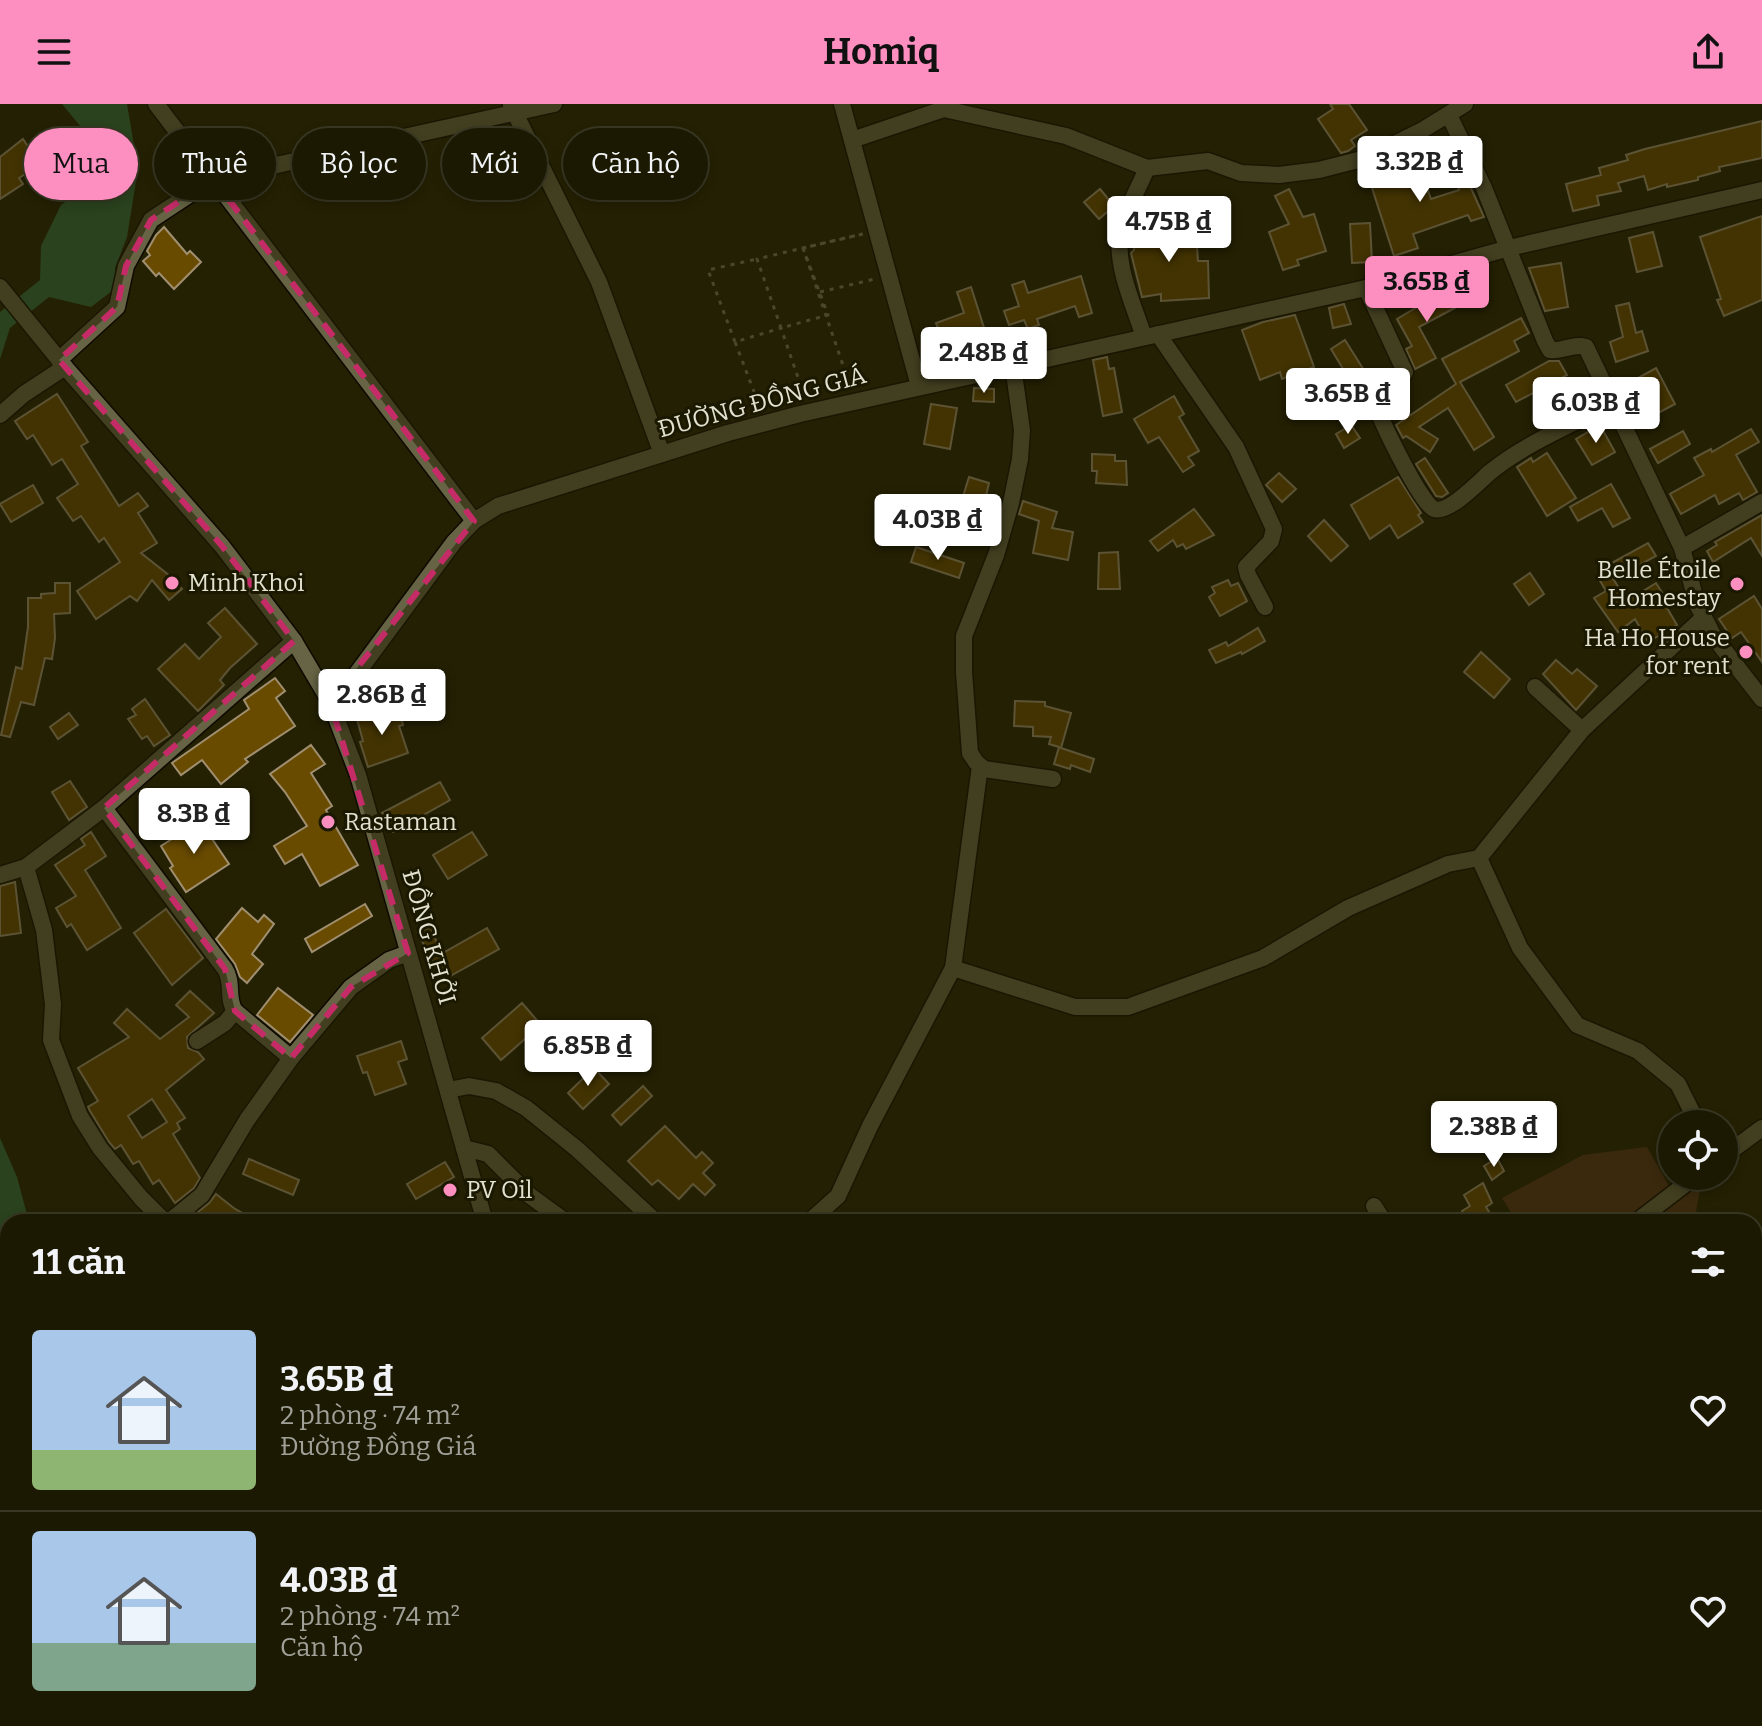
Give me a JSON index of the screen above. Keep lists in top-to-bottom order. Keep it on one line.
{"streets":{"street":["ĐƯỜNG ĐỒNG GIÁ","ĐỒNG KHỞI"]},"crossings":[["ĐƯỜNG ĐỒNG GIÁ","ĐỒNG KHỞI"]],"places":["Minh Khoi","Belle Étoile Homestay","Ha Ho House for rent","Rastaman","PV Oil"],"page":{"header":"Homiq","chip":["Mua","Thuê","Bộ lọc","Mới","Căn hộ"],"price":["3.32B ₫","4.75B ₫","3.65B ₫","2.48B ₫","3.65B ₫","6.03B ₫","4.03B ₫","2.86B ₫","8.3B ₫","6.85B ₫","2.38B ₫"],"heading":"11 căn","list":[{"name":"3.65B ₫","note":"2 phòng · 74 m² · Đường Đồng Giá"},{"name":"4.03B ₫","note":"2 phòng · 74 m² · Căn hộ"}]}}
